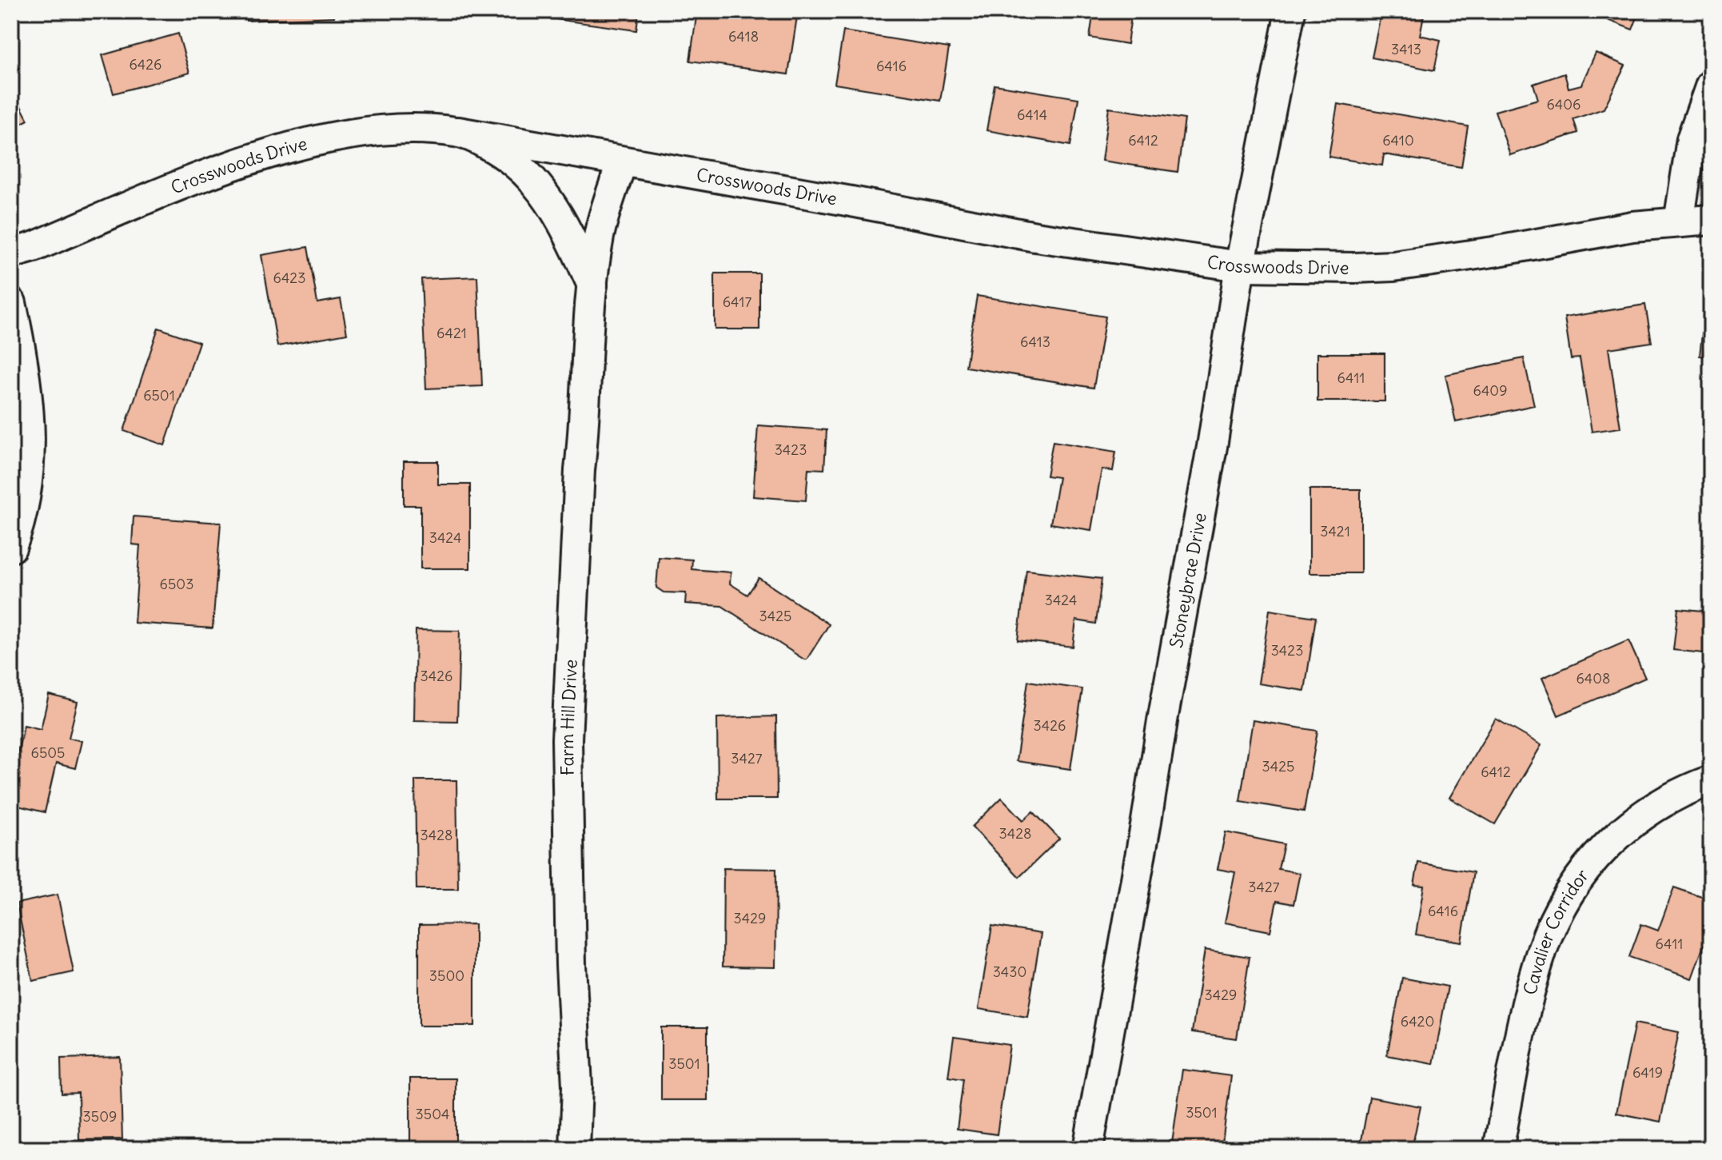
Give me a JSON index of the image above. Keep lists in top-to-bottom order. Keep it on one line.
{"streets":{"street":["Crosswoods Drive","Stoneybrae Drive","Farm Hill Drive","Cavalier Corridor"]},"crossings":[["Crosswoods Drive","Stoneybrae Drive"],["Crosswoods Drive","Farm Hill Drive"]],"house_numbers":["6418","3413","6426","6416","6406","6414","6412","6410","6423","6417","6421","6413","6411","6409","6501","3423","3421","3424","6503","3424","3425","3423","3426","6408","3426","6505","3427","3425","6412","3428","3428","3427","6416","3429","6411","3430","3500","3429","6420","3501","6419","3501","3504","3509"]}
